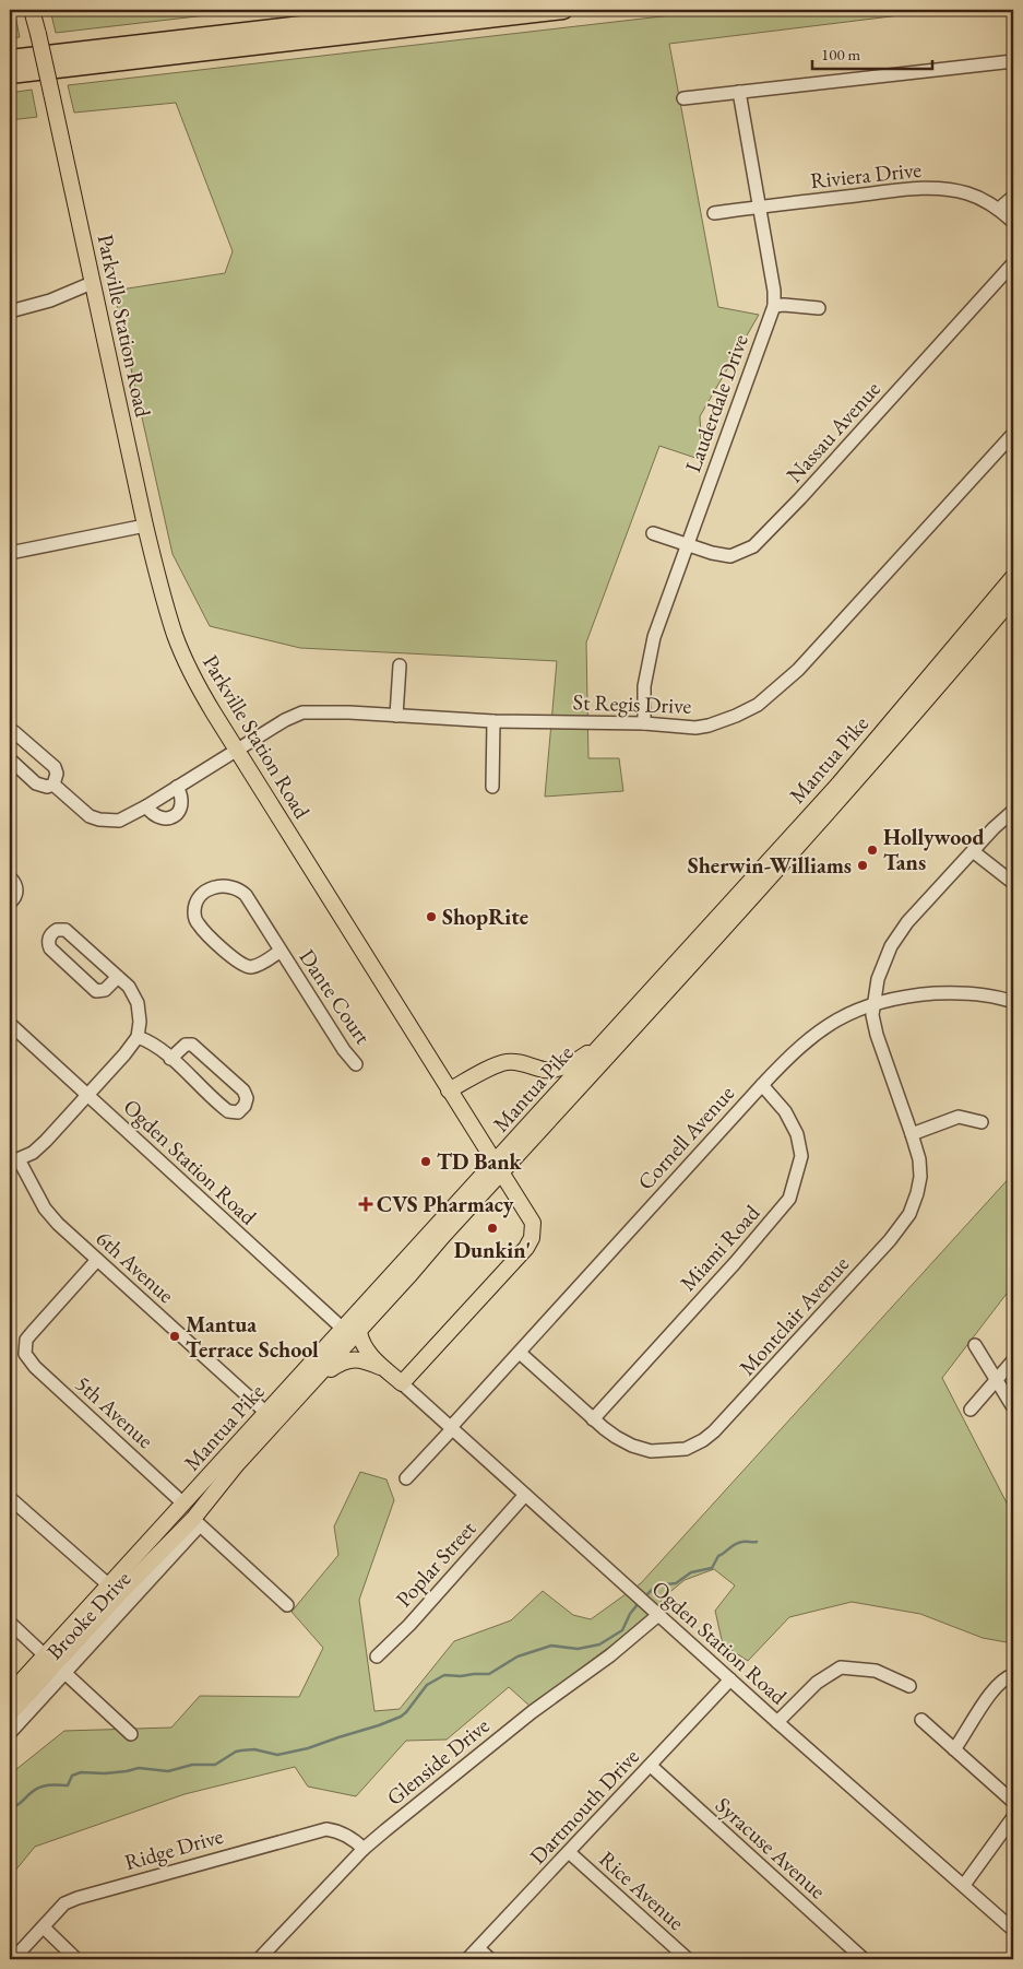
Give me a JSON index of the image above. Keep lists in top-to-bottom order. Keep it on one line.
{"streets":{"main road":["Parkville Station Road","Mantua Pike"],"street":["Riviera Drive","Lauderdale Drive","Nassau Avenue","St Regis Drive","Dante Court","Cornell Avenue","Ogden Station Road","Miami Road","6th Avenue","Montclair Avenue","5th Avenue","Poplar Street","Brooke Drive","Glenside Drive","Dartmouth Drive","Syracuse Avenue","Ridge Drive","Rice Avenue"]},"crossings":[["Riviera Drive","Lauderdale Drive"],["Parkville Station Road","St Regis Drive"],["Parkville Station Road","Mantua Pike"],["Parkville Station Road","Ogden Station Road"],["Lauderdale Drive","Nassau Avenue"],["Lauderdale Drive","St Regis Drive"],["Mantua Pike","Ogden Station Road"],["Mantua Pike","6th Avenue"],["Mantua Pike","5th Avenue"],["Mantua Pike","Brooke Drive"],["Cornell Avenue","Ogden Station Road"],["Cornell Avenue","Miami Road"],["Cornell Avenue","Montclair Avenue"],["Ogden Station Road","Poplar Street"],["Ogden Station Road","Glenside Drive"],["Ogden Station Road","Dartmouth Drive"],["Miami Road","Montclair Avenue"],["6th Avenue","5th Avenue"],["Glenside Drive","Ridge Drive"],["Dartmouth Drive","Syracuse Avenue"],["Dartmouth Drive","Rice Avenue"]],"places":{"other":["Hollywood Tans","Sherwin-Williams","ShopRite","TD Bank","Dunkin'","Mantua Terrace School"],"health":["CVS Pharmacy"]},"scale_bar":"100 m"}
